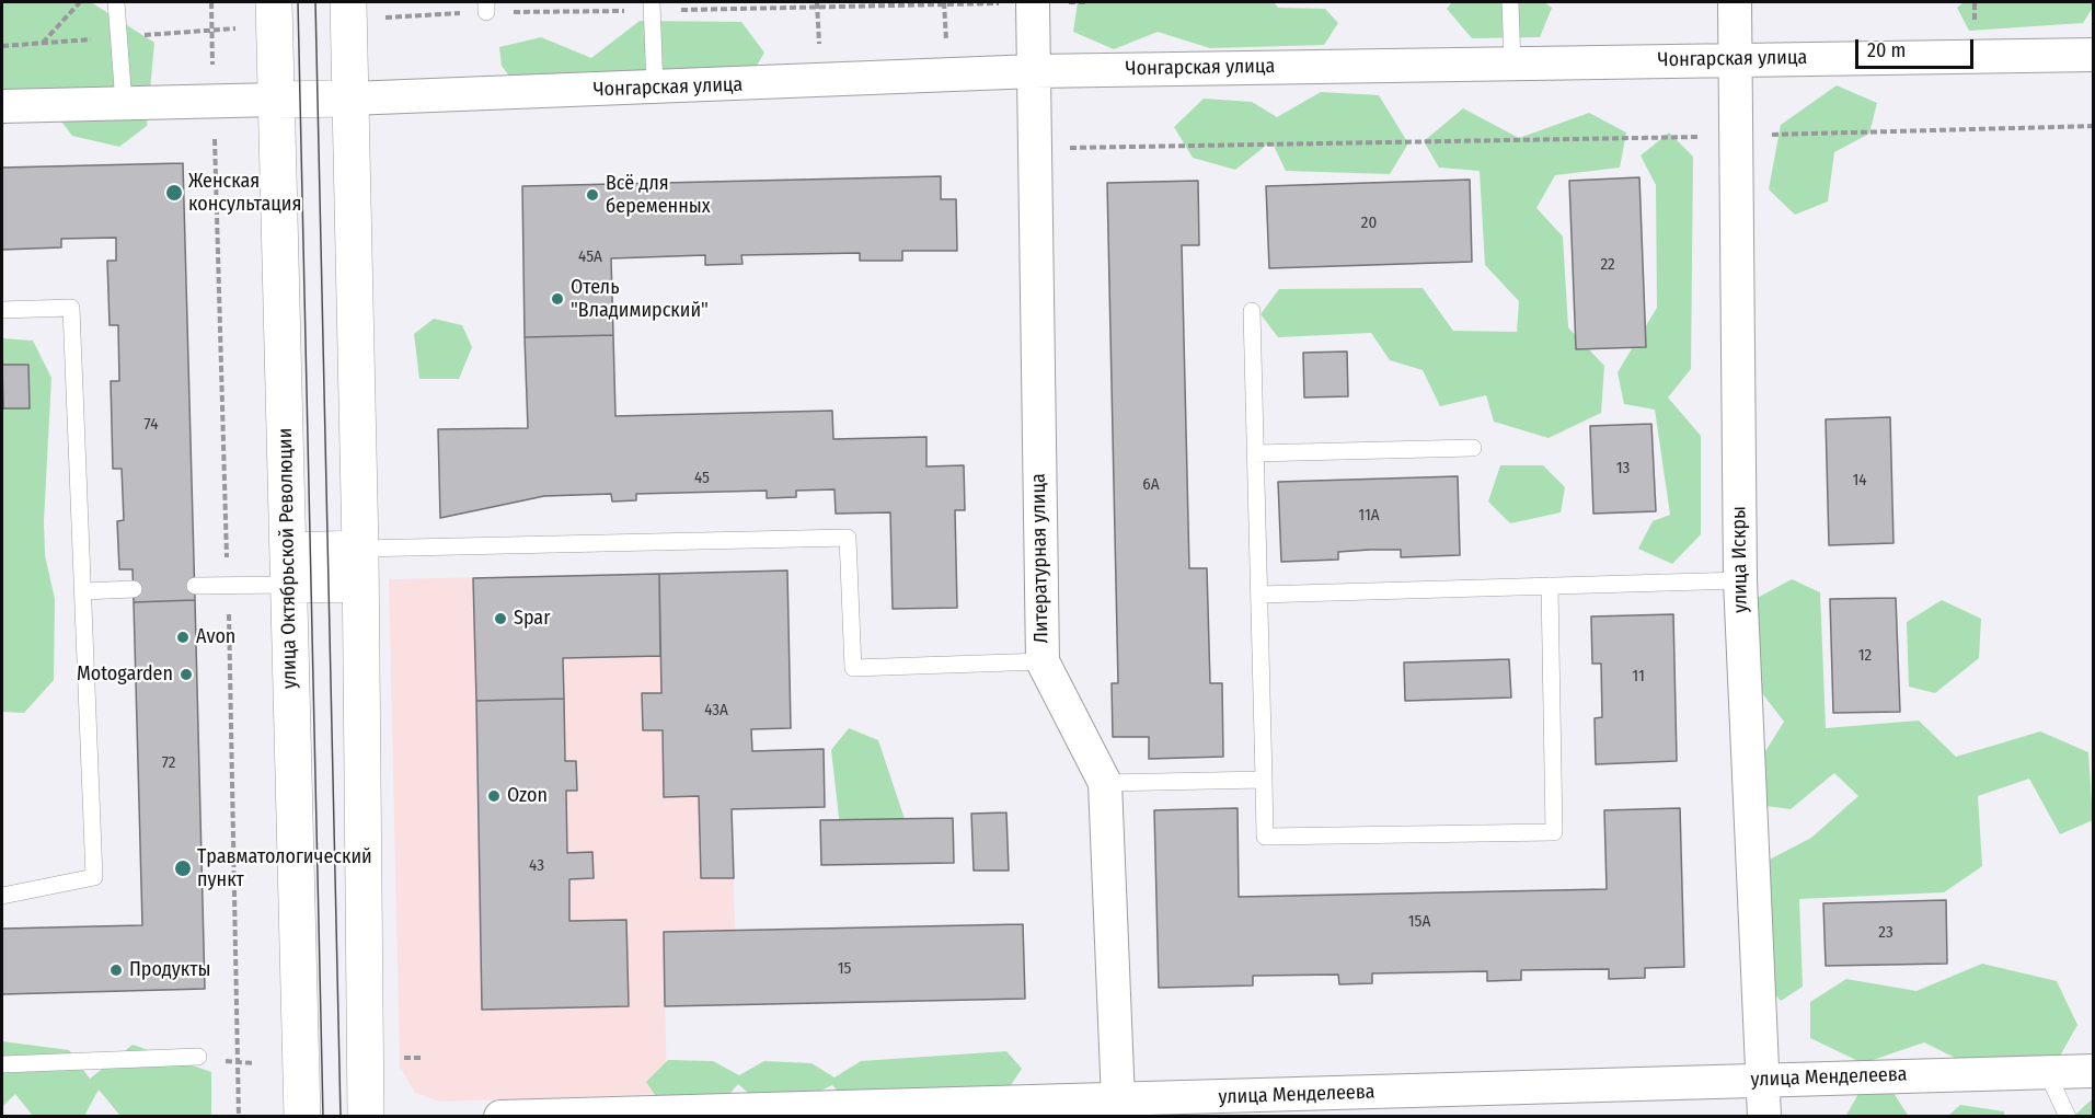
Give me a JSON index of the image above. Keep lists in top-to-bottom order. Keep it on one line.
{"streets":{"main road":["Чонгарская улица","улица Октябрьской Революции"],"street":["Литературная улица","улица Искры","улица Менделеева"]},"crossings":[["Чонгарская улица","улица Октябрьской Революции"],["Чонгарская улица","Литературная улица"],["Чонгарская улица","улица Искры"],["Литературная улица","улица Менделеева"],["улица Искры","улица Менделеева"]],"places":["Женская консультация","Всё для беременных","Отель \"Владимирский\"","Spar","Avon","Motogarden","Ozon","Травматологический пункт","Продукты"],"house_numbers":["20","45А","22","74","13","45","14","6А","11А","12","11","43А","72","43","15А","23","15"],"scale_bar":"20 m"}
